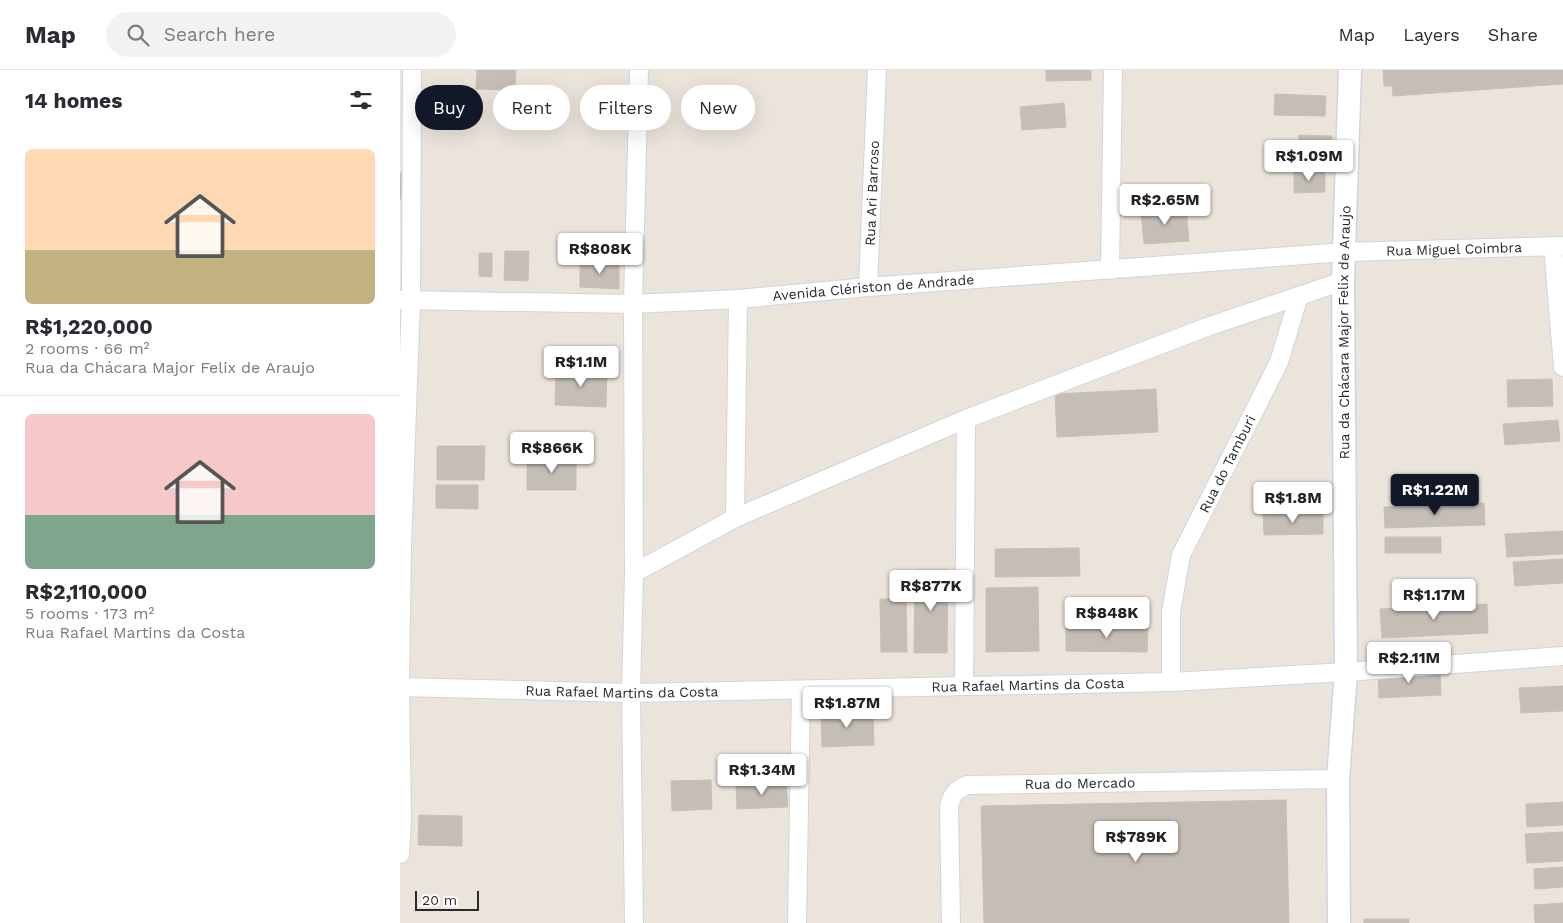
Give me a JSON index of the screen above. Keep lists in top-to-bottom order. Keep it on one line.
{"streets":{"street":["Rua Ari Barroso","Rua Miguel Coimbra","Avenida Clériston de Andrade","Rua da Chácara Major Felix de Araujo","Rua do Tamburi","Rua Rafael Martins da Costa","Rua do Mercado"]},"crossings":[["Rua Ari Barroso","Avenida Clériston de Andrade"],["Rua Miguel Coimbra","Avenida Clériston de Andrade"],["Rua Miguel Coimbra","Rua da Chácara Major Felix de Araujo"],["Avenida Clériston de Andrade","Rua da Chácara Major Felix de Araujo"],["Rua da Chácara Major Felix de Araujo","Rua Rafael Martins da Costa"],["Rua da Chácara Major Felix de Araujo","Rua do Mercado"],["Rua do Tamburi","Rua Rafael Martins da Costa"]],"scale_bar":"20 m","page":{"header":"Map","search":"Search here","nav":["Map","Layers","Share"],"heading":"14 homes","chip":["Buy","Rent","Filters","New"],"list":[{"name":"R$1,220,000","note":"2 rooms · 66 m² · Rua da Chácara Major Felix de Araujo"},{"name":"R$2,110,000","note":"5 rooms · 173 m² · Rua Rafael Martins da Costa"}],"price":["R$1.09M","R$2.65M","R$808K","R$1.1M","R$866K","R$1.22M","R$1.8M","R$877K","R$1.17M","R$848K","R$2.11M","R$1.87M","R$1.34M","R$789K"],"scale":"20 m"}}
